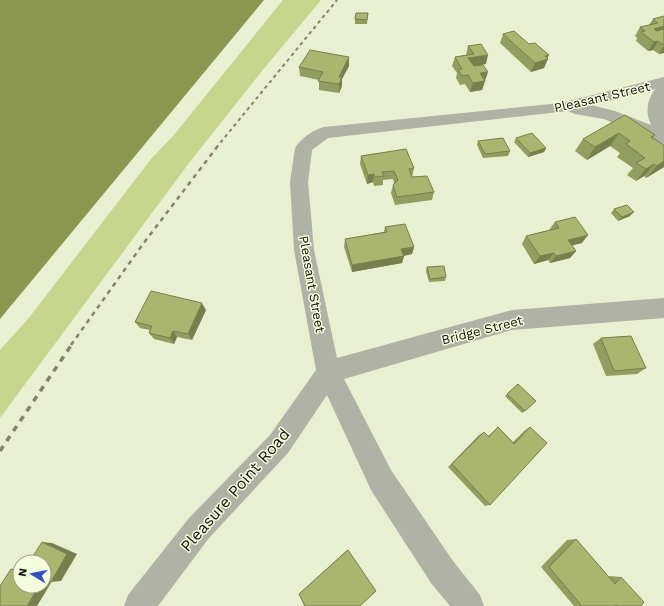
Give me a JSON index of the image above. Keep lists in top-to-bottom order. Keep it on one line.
{"streets":{"street":["Pleasant Street","Bridge Street","Pleasure Point Road"]},"crossings":[["Pleasant Street","Bridge Street"],["Pleasant Street","Pleasure Point Road"],["Bridge Street","Pleasure Point Road"]],"north":"left"}
